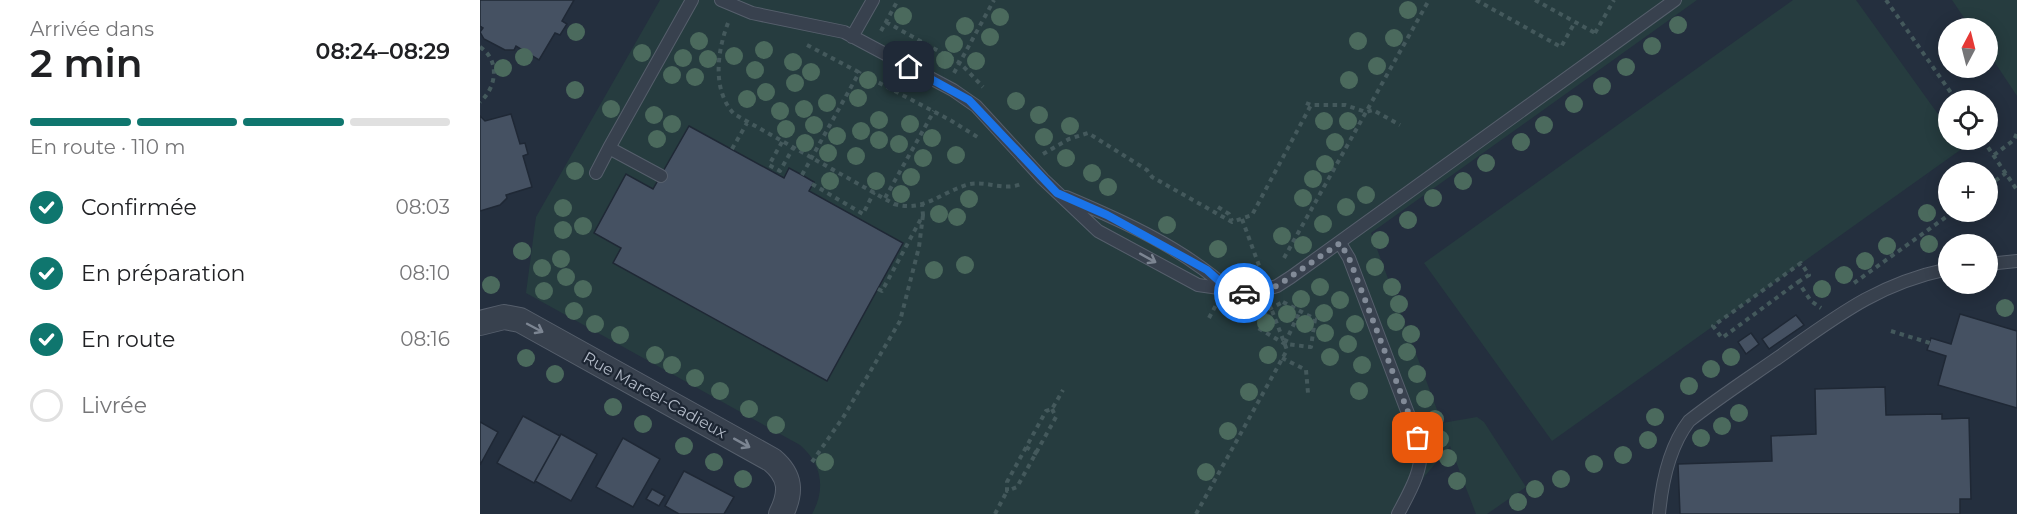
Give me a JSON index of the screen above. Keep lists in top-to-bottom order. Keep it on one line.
{"streets":{"street":["Rue Marcel-Cadieux"]},"one_way":["Rue Marcel-Cadieux"],"north":"top","page":{"heading":["2 min","Arrivée dans","08:24–08:29"],"map_buttons":["+","−"],"bar":"En route · 110 m","list":[["Confirmée","08:03"],["En préparation","08:10"],["En route","08:16"],"Livrée"]}}
